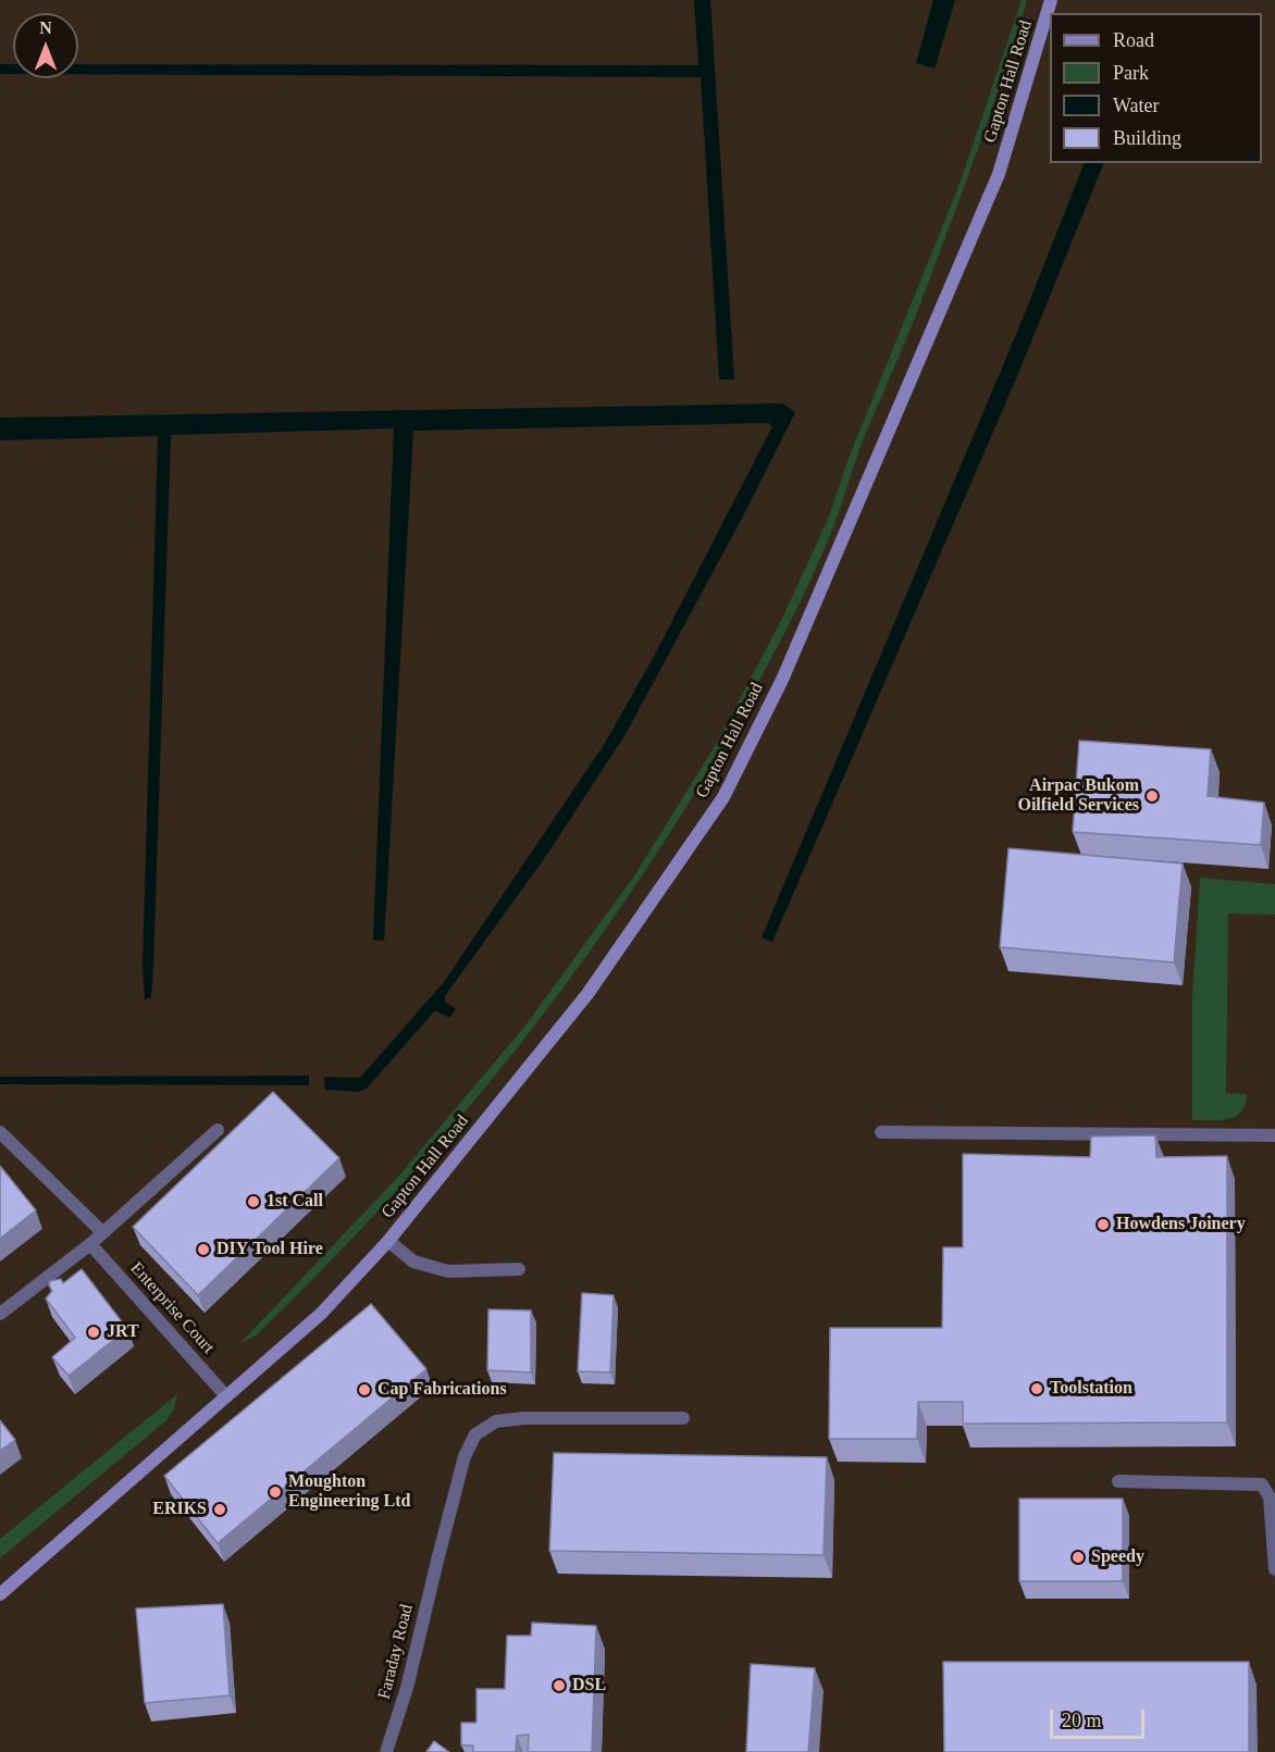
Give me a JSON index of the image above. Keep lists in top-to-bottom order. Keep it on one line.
{"streets":{"street":["Gapton Hall Road","Enterprise Court","Faraday Road"]},"crossings":[["Gapton Hall Road","Enterprise Court"]],"places":["Airpac Bukom Oilfield Services","1st Call","Howdens Joinery","DIY Tool Hire","JRT","Toolstation","Cap Fabrications","Moughton Engineering Ltd","ERIKS","Speedy","DSL"],"legend":["Road","Park","Water","Building"],"scale_bar":"20 m","north":"top"}
